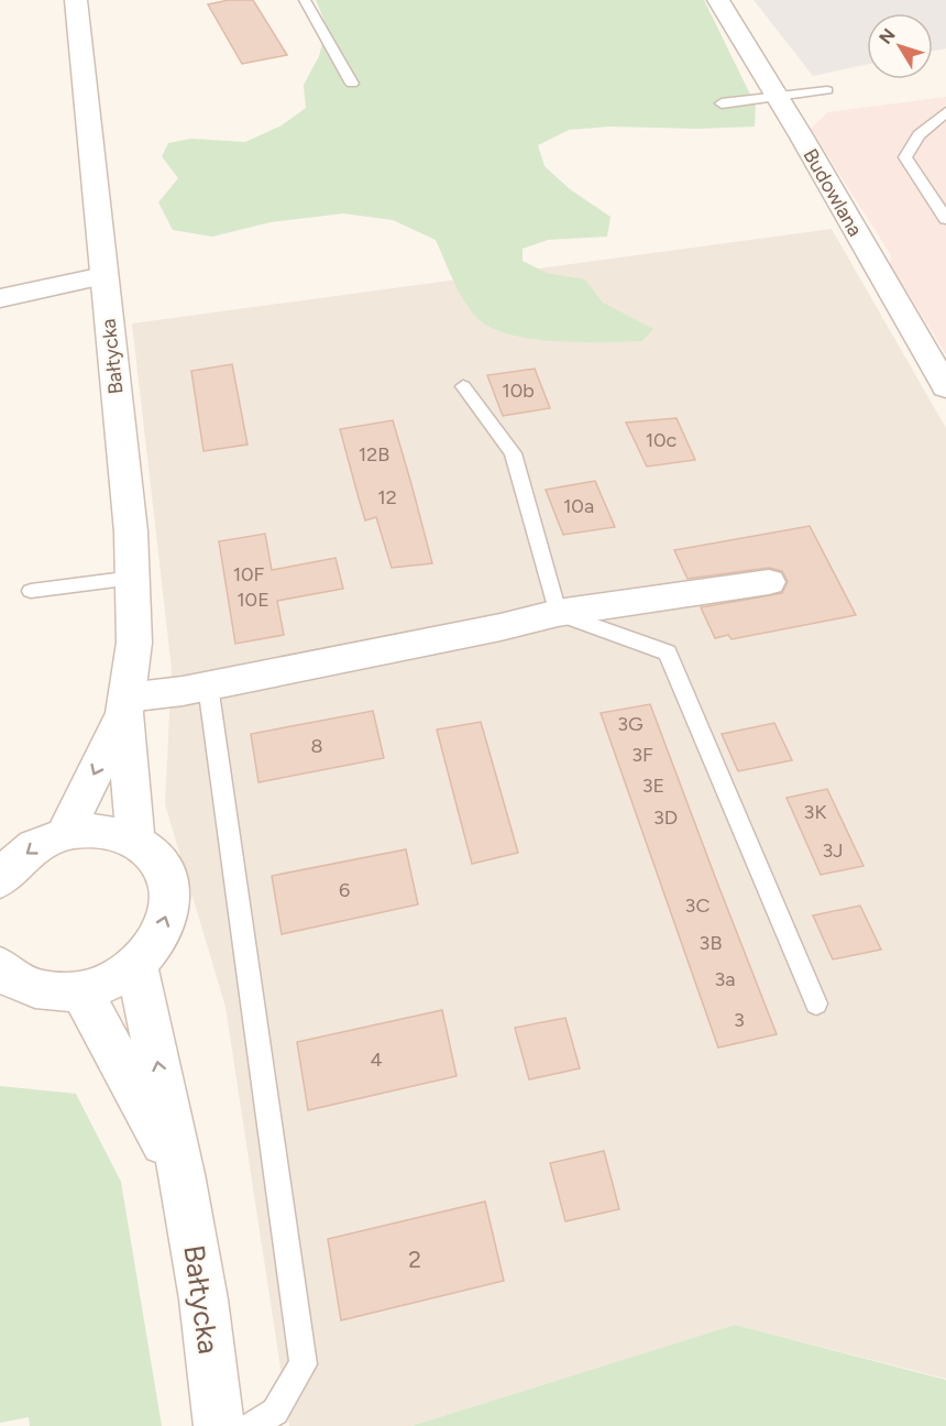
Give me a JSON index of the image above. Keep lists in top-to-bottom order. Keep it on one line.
{"streets":{"main road":["Budowlana","Bałtycka"]},"house_numbers":["10b","10c","12B","12","10a","10F","10E","3G","8","3F","3E","3K","3D","3J","6","3C","3B","3a","3","4","2"],"north":"top left"}
